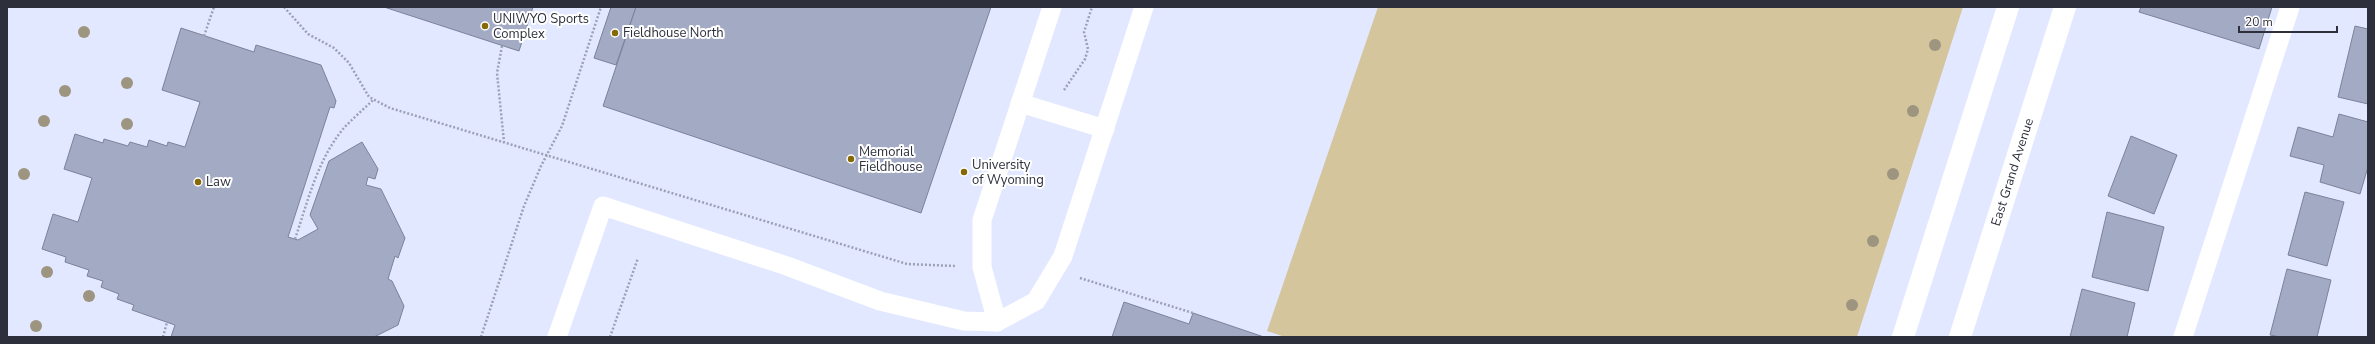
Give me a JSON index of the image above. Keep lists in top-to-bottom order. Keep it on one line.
{"streets":{"main road":["East Grand Avenue"]},"places":["UNIWYO Sports Complex","Fieldhouse North","Memorial Fieldhouse","University of Wyoming","Law"],"scale_bar":"20 m"}
